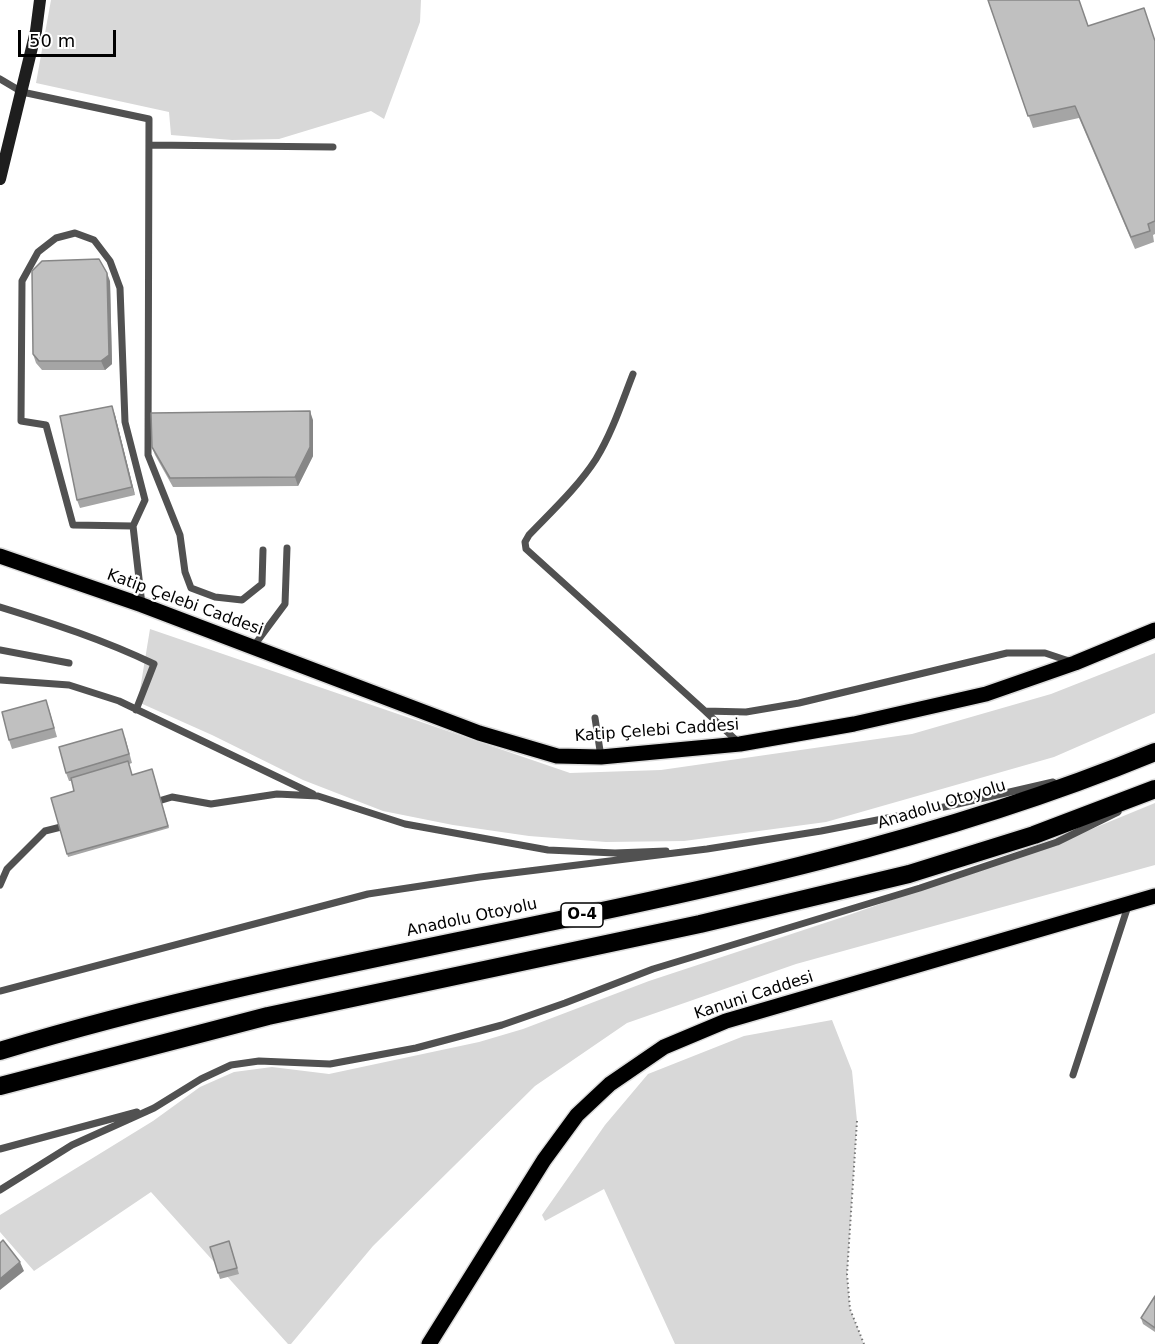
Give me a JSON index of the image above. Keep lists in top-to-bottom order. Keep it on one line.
{"streets":{"highway":["Anadolu Otoyolu","O-4"],"main road":["Katip Çelebi Caddesi","Kanuni Caddesi"]},"scale_bar":"50 m"}
